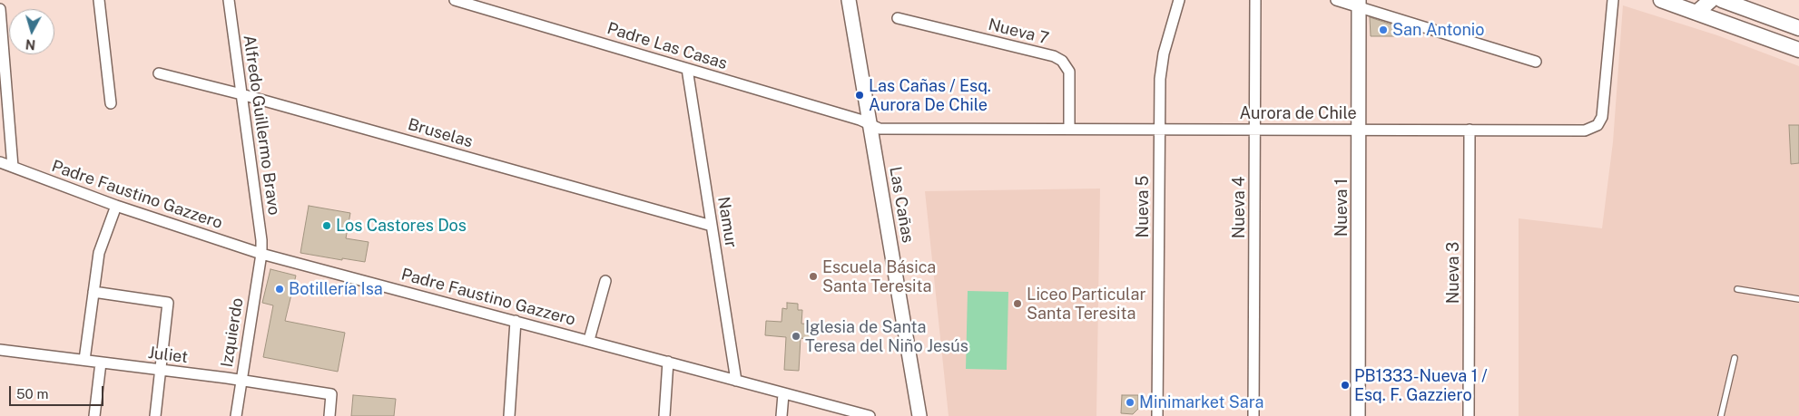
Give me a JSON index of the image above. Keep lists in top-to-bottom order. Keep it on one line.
{"streets":{"street":["Nueva 7","Padre Las Casas","Aurora de Chile","Alfredo Guillermo Bravo","Bruselas","Padre Faustino Gazzero","Las Cañas","Nueva 5","Nueva 4","Nueva 1","Namur","Nueva 3","Izquierdo","Juliet"]},"crossings":[["Nueva 7","Aurora de Chile"],["Padre Las Casas","Aurora de Chile"],["Padre Las Casas","Las Cañas"],["Padre Las Casas","Namur"],["Aurora de Chile","Las Cañas"],["Aurora de Chile","Nueva 5"],["Aurora de Chile","Nueva 4"],["Aurora de Chile","Nueva 1"],["Aurora de Chile","Nueva 3"],["Alfredo Guillermo Bravo","Bruselas"],["Alfredo Guillermo Bravo","Padre Faustino Gazzero"],["Alfredo Guillermo Bravo","Izquierdo"],["Bruselas","Namur"],["Padre Faustino Gazzero","Namur"],["Padre Faustino Gazzero","Izquierdo"],["Izquierdo","Juliet"]],"places":["San Antonio","Las Cañas / Esq. Aurora De Chile","Los Castores Dos","Escuela Básica Santa Teresita","Botillería Isa","Liceo Particular Santa Teresita","Iglesia de Santa Teresa del Niño Jesús","PB1333-Nueva 1 / Esq. F. Gazziero","Minimarket Sara"],"scale_bar":"50 m","north":"bottom"}
